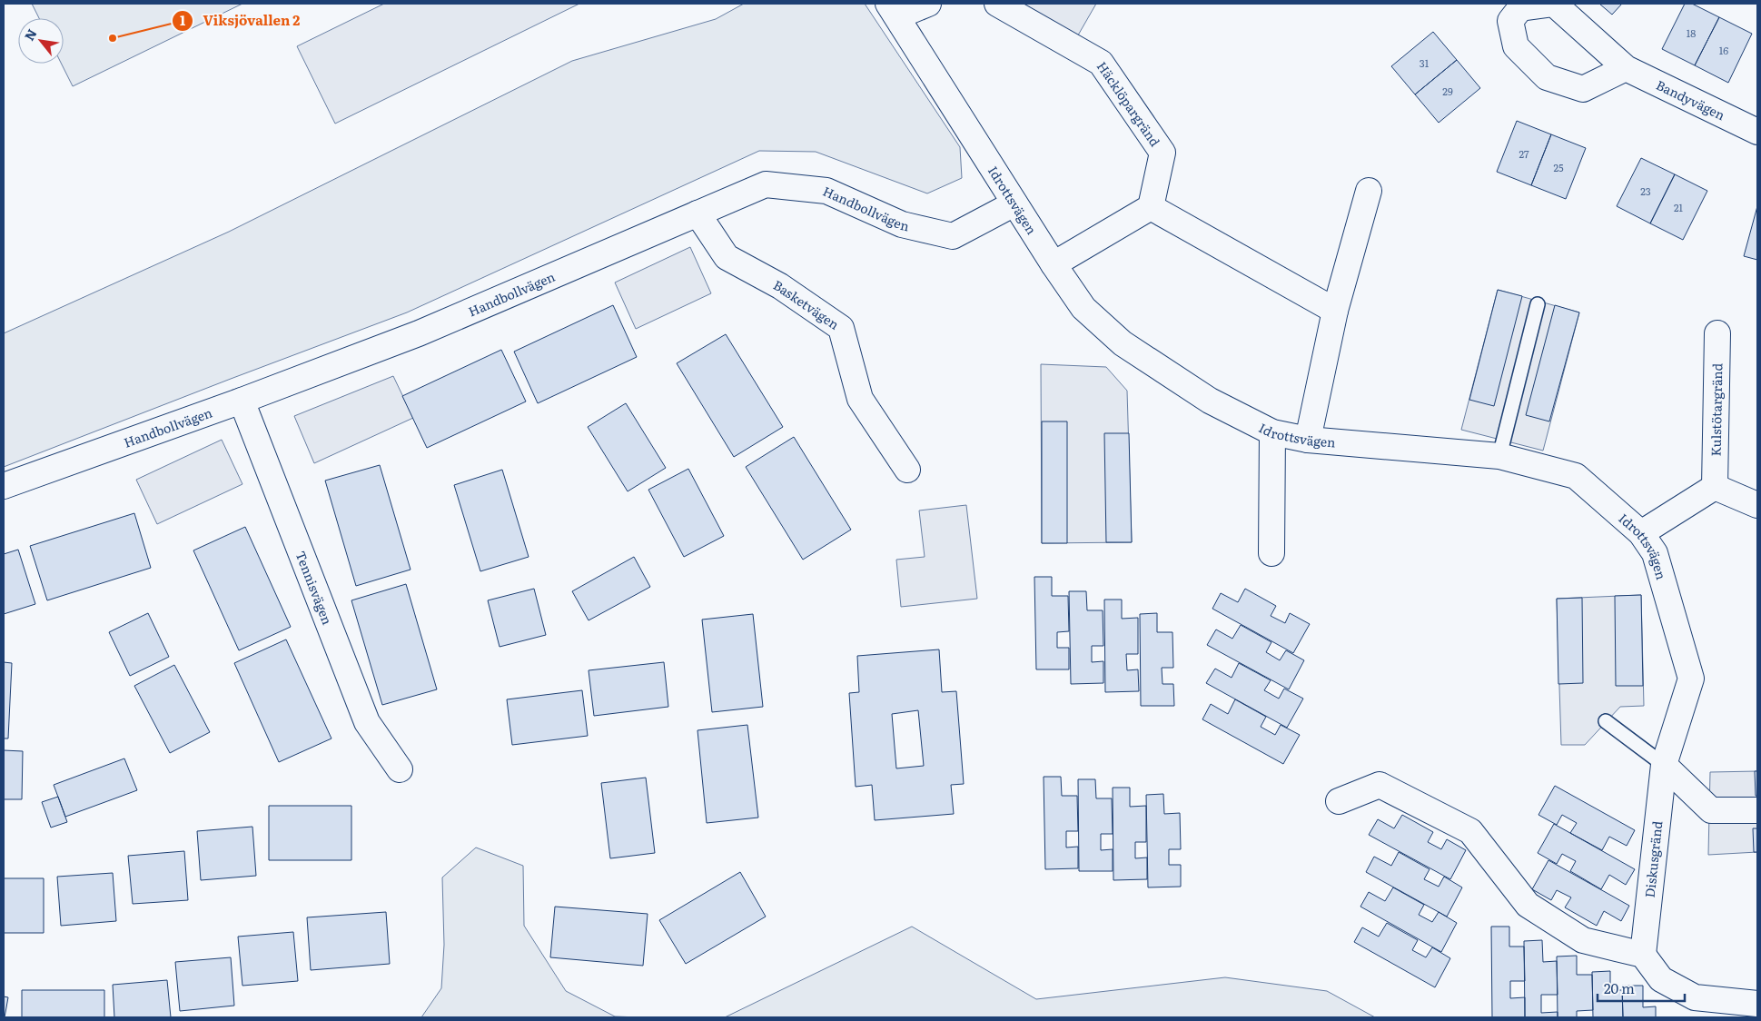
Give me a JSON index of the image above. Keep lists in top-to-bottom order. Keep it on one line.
{"streets":{"street":["Bandyvägen","Häcklöpargränd","Idrottsvägen","Handbollvägen","Basketvägen","Kulstötargränd","Tennisvägen","Diskusgränd"]},"crossings":[["Idrottsvägen","Handbollvägen"],["Idrottsvägen","Diskusgränd"],["Handbollvägen","Basketvägen"],["Handbollvägen","Tennisvägen"]],"places":["Viksjövallen 2"],"house_numbers":["18","16","31","29","27","25","23","21"],"scale_bar":"20 m","north":"top left"}
